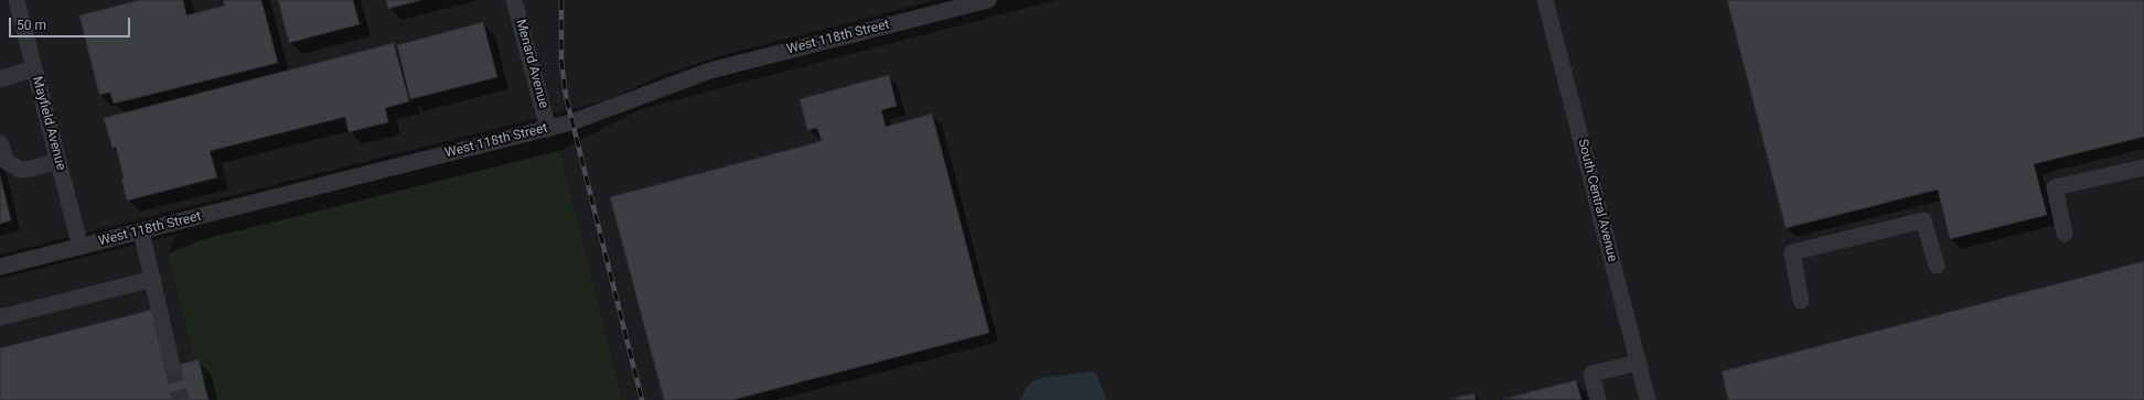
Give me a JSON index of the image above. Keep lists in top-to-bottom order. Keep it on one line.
{"streets":{"street":["West 118th Street","Menard Avenue","Mayfield Avenue","South Central Avenue"]},"crossings":[["West 118th Street","Menard Avenue"],["West 118th Street","Mayfield Avenue"]],"scale_bar":"50 m"}
